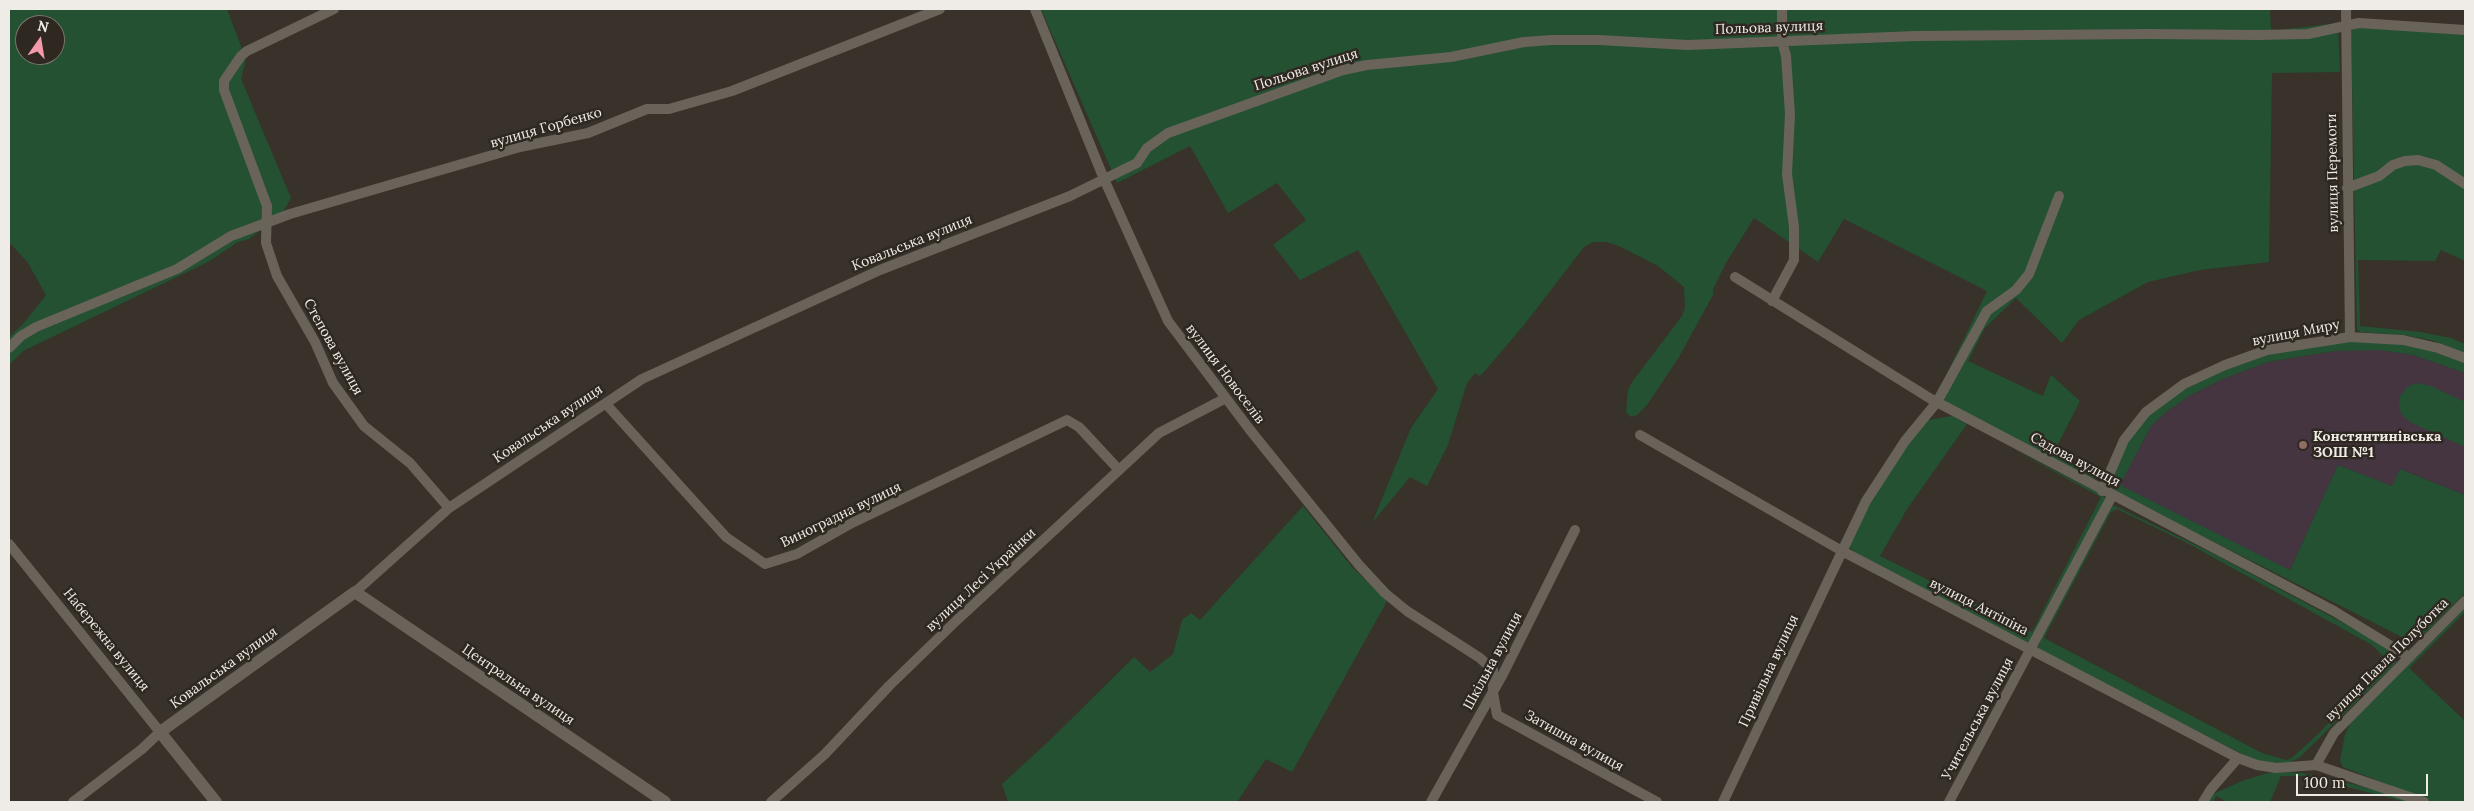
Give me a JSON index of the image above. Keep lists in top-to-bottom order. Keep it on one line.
{"streets":{"street":["Польова вулиця","вулиця Горбенко","вулиця Перемоги","Ковальська вулиця","вулиця Миру","Степова вулиця","вулиця Новоселів","Садова вулиця","Виноградна вулиця","вулиця Лесі Українки","вулиця Антіпіна","Набережна вулиця","вулиця Павла Полуботка","Шкільна вулиця","Привільна вулиця","Центральна вулиця","Учительська вулиця","Затишна вулиця"]},"crossings":[["Польова вулиця","вулиця Перемоги"],["Польова вулиця","Ковальська вулиця"],["Польова вулиця","вулиця Новоселів"],["вулиця Горбенко","Степова вулиця"],["вулиця Перемоги","вулиця Миру"],["Ковальська вулиця","Степова вулиця"],["Ковальська вулиця","вулиця Новоселів"],["Ковальська вулиця","Виноградна вулиця"],["Ковальська вулиця","Набережна вулиця"],["Ковальська вулиця","Центральна вулиця"],["вулиця Миру","Садова вулиця"],["вулиця Новоселів","вулиця Лесі Українки"],["вулиця Новоселів","Шкільна вулиця"],["вулиця Новоселів","Затишна вулиця"],["Садова вулиця","вулиця Павла Полуботка"],["Садова вулиця","Привільна вулиця"],["Садова вулиця","Учительська вулиця"],["Виноградна вулиця","вулиця Лесі Українки"],["вулиця Антіпіна","вулиця Павла Полуботка"],["вулиця Антіпіна","Привільна вулиця"],["вулиця Антіпіна","Учительська вулиця"],["Шкільна вулиця","Затишна вулиця"]],"places":["Констянтинівська ЗОШ №1"],"scale_bar":"100 m","north":"top"}
